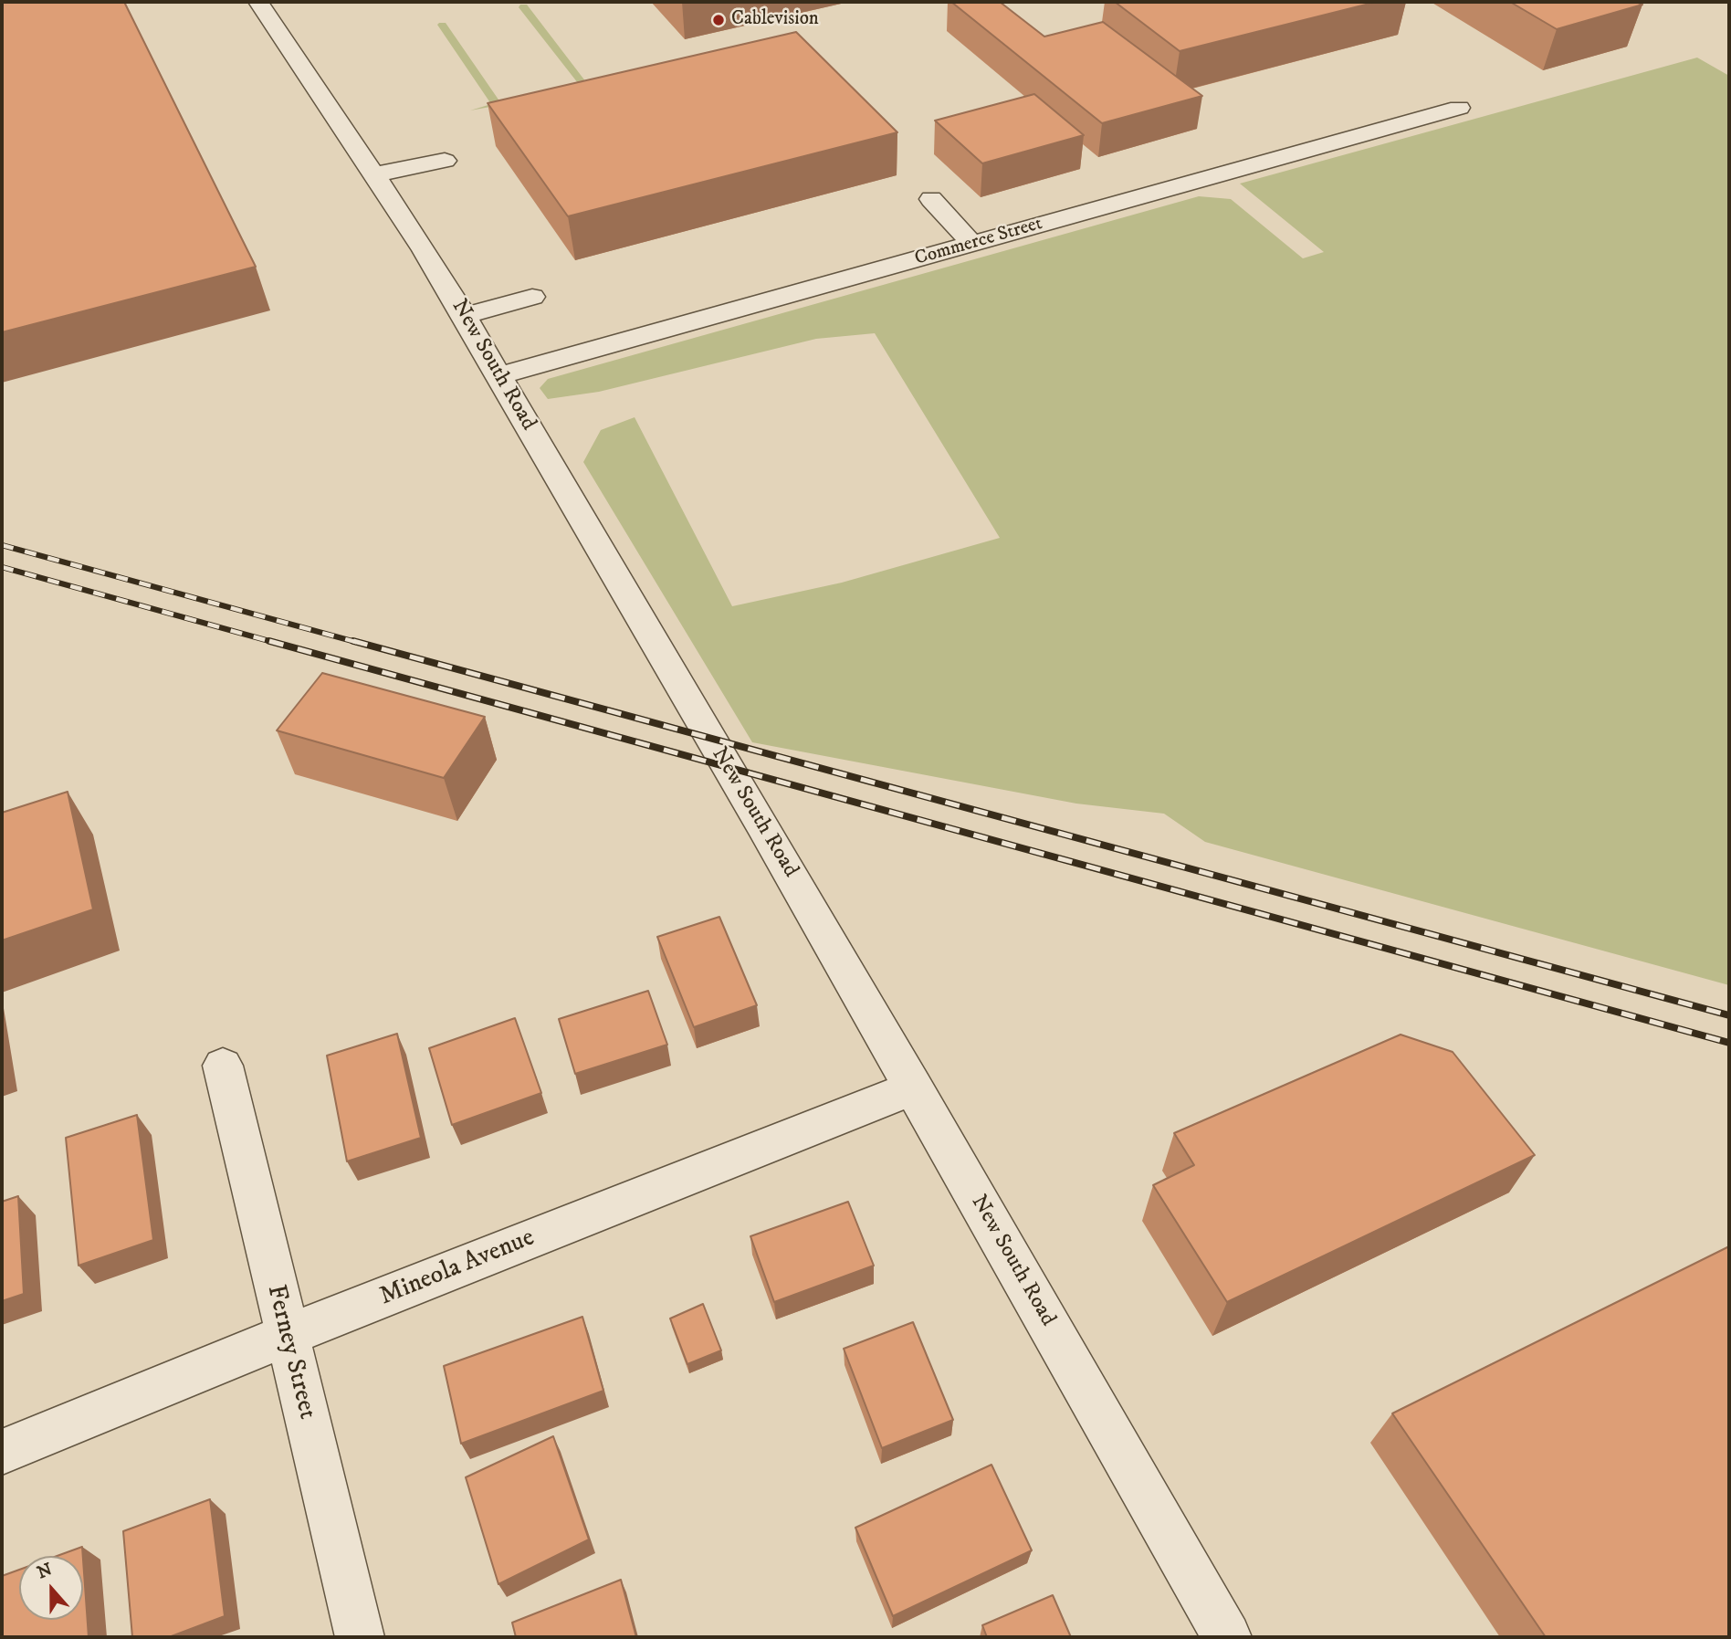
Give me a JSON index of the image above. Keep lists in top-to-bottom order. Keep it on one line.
{"streets":{"street":["Commerce Street","New South Road","Mineola Avenue","Ferney Street"]},"crossings":[["Commerce Street","New South Road"],["New South Road","Mineola Avenue"],["Mineola Avenue","Ferney Street"]],"places":["Cablevision"],"north":"top"}
